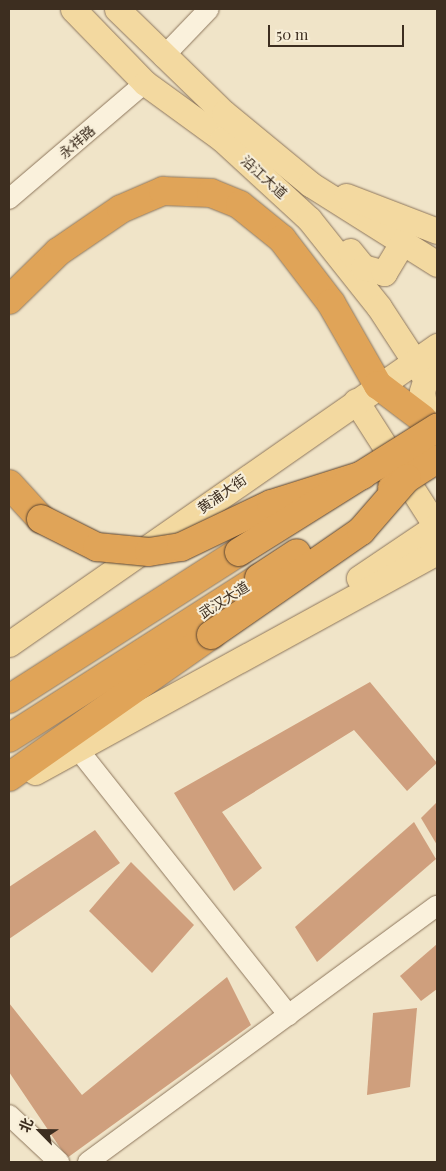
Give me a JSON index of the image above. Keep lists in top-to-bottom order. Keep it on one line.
{"streets":{"highway":["武汉大道"],"main road":["沿江大道","黄浦大街"],"street":["永祥路"]},"crossings":[["永祥路","沿江大道"],["沿江大道","黄浦大街"]],"scale_bar":"50 m","north":"top left"}
